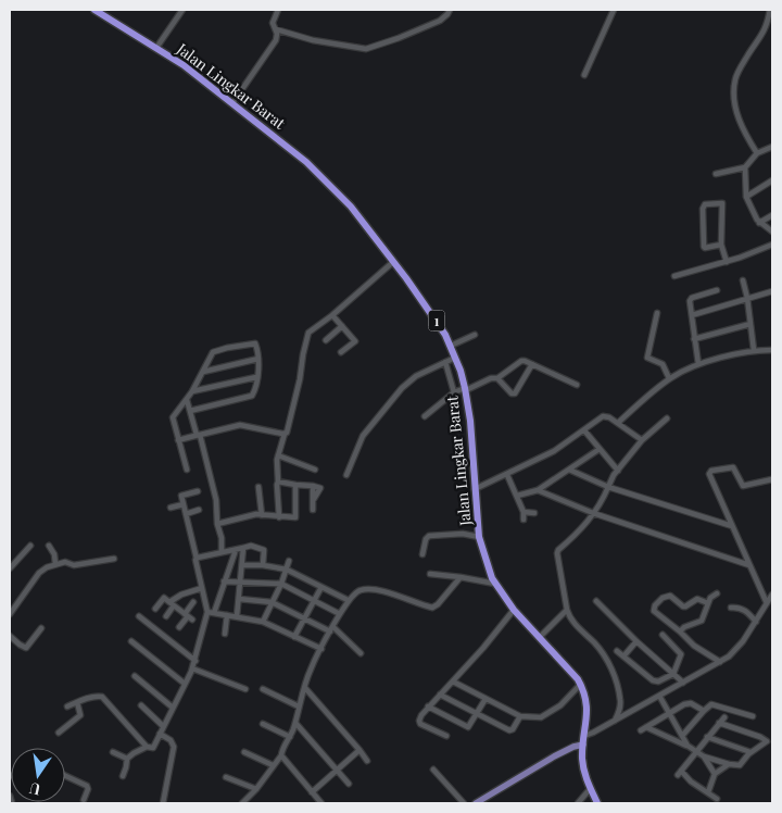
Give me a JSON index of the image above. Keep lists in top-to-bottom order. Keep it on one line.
{"streets":{"highway":["Jalan Lingkar Barat","1"]},"north":"bottom"}
